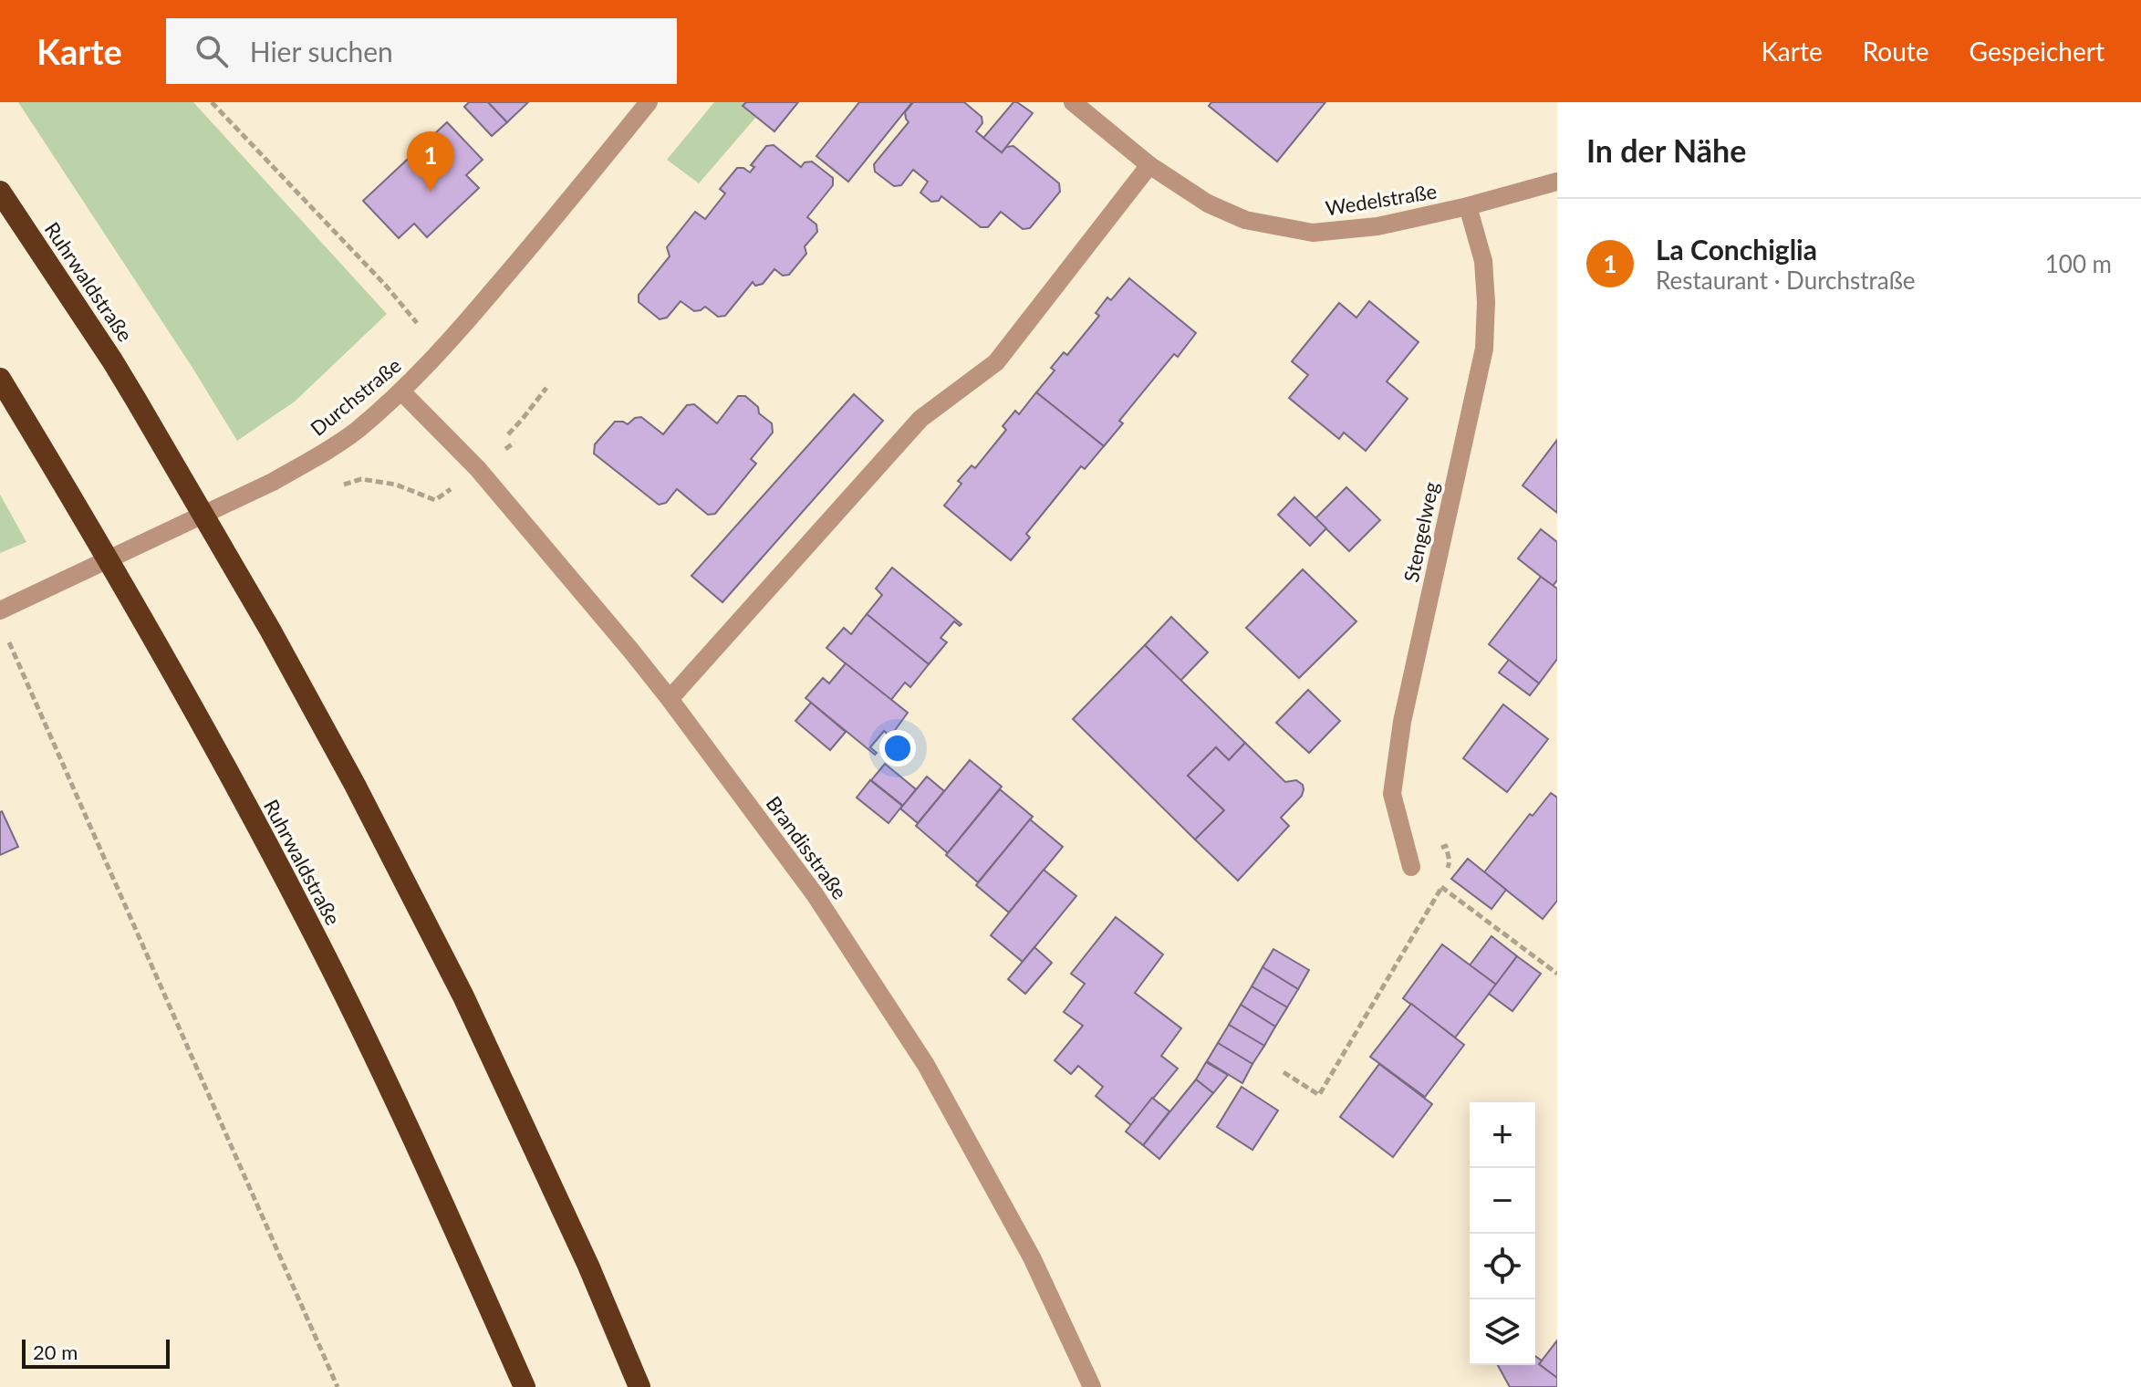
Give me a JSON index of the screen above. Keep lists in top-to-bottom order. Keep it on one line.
{"streets":{"highway":["Ruhrwaldstraße"],"street":["Wedelstraße","Durchstraße","Stengelweg","Brandisstraße"]},"crossings":[["Wedelstraße","Stengelweg"],["Durchstraße","Brandisstraße"]],"scale_bar":"20 m","page":{"header":"Karte","search":"Hier suchen","nav":["Karte","Route","Gespeichert"],"heading":"In der Nähe","pins":"1","list":[{"mark":"1","name":"La Conchiglia","note":"Restaurant · Durchstraße","value":"100 m"}],"map_buttons":["+","−"],"scale":"20 m"}}
